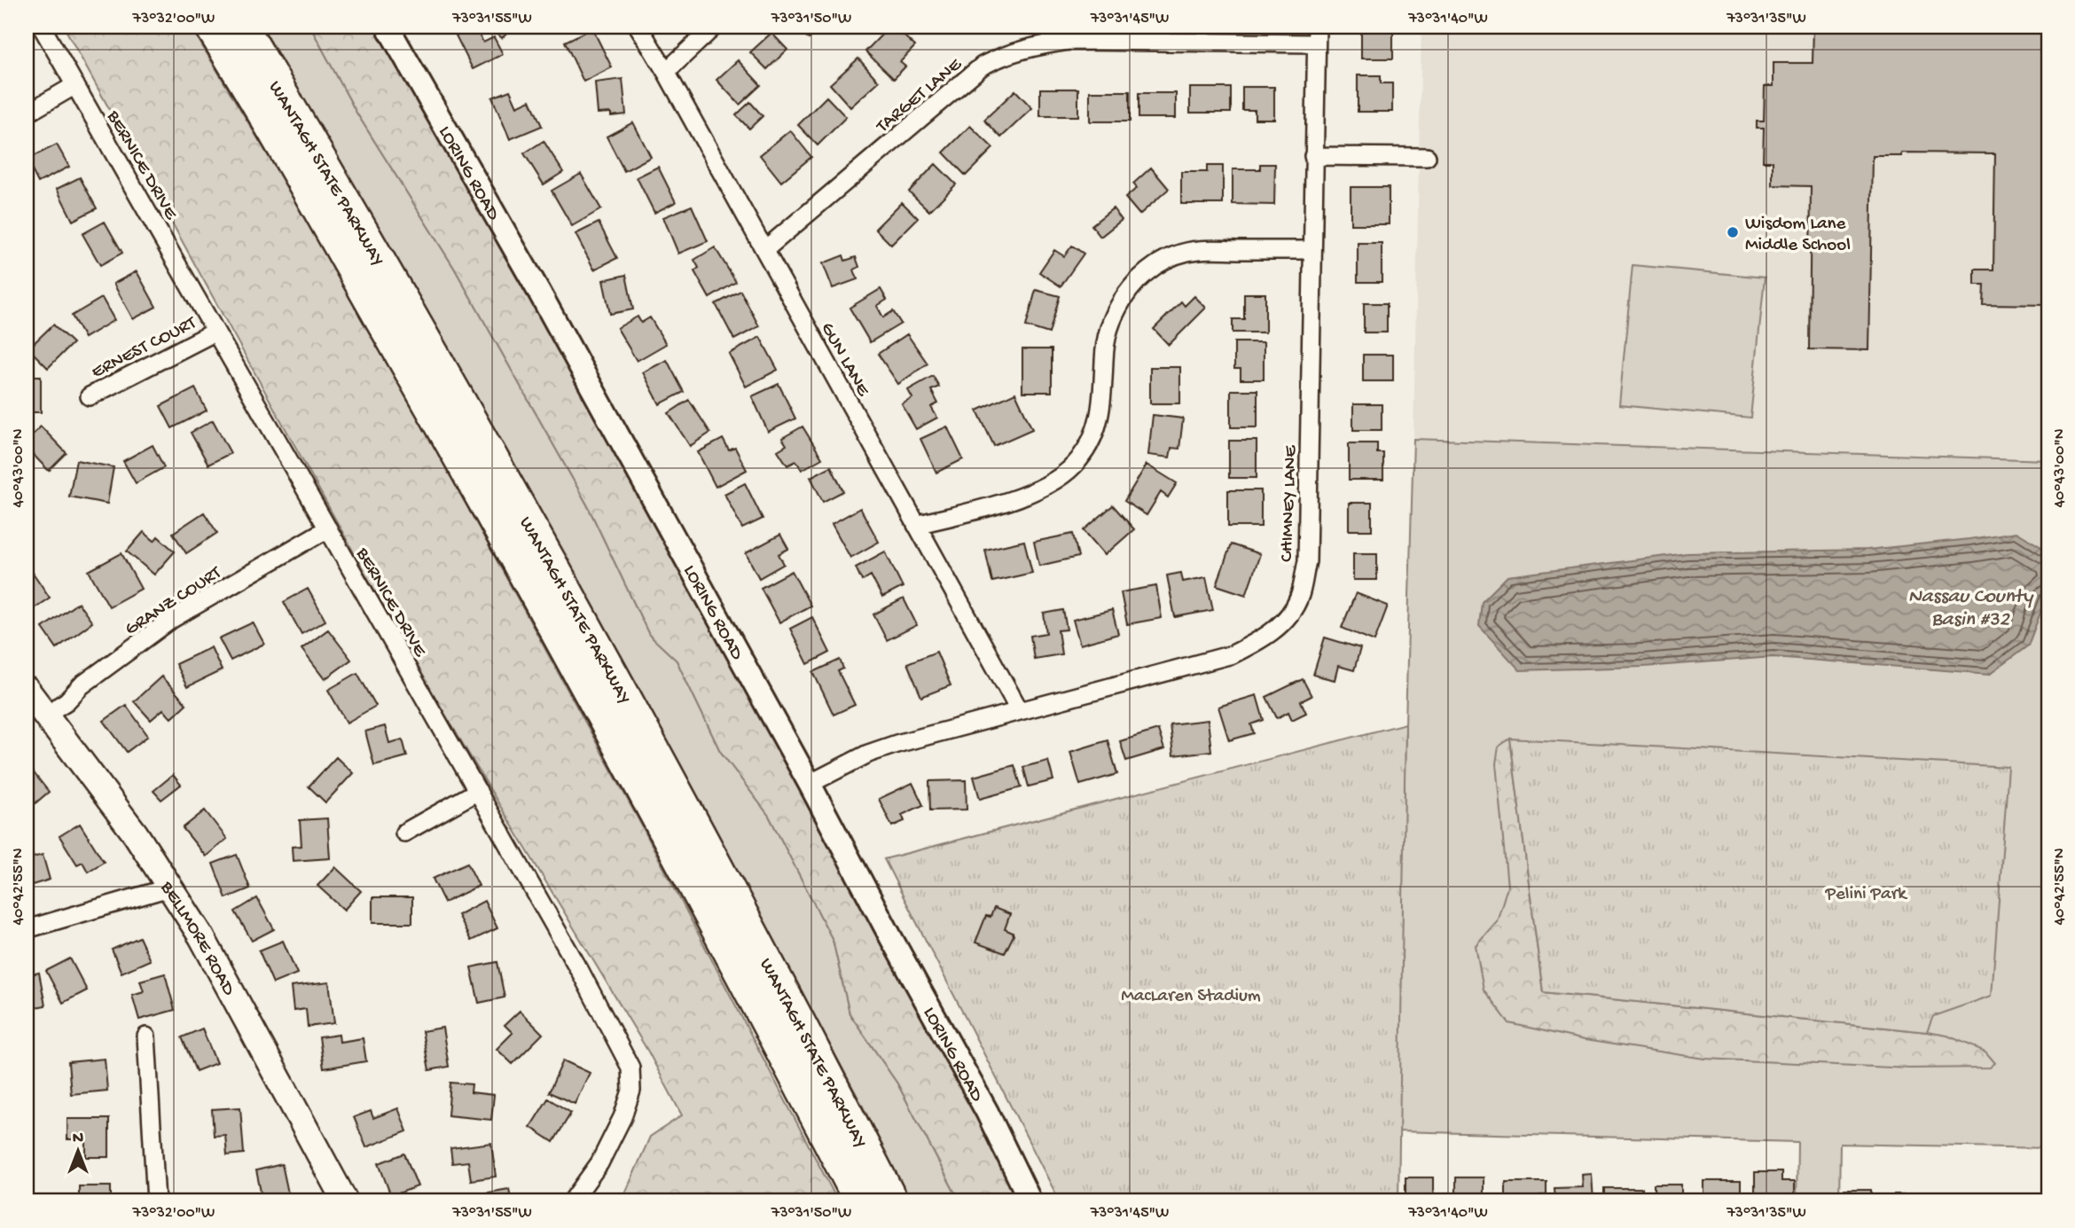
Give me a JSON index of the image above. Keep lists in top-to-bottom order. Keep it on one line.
{"streets":{"highway":["WANTAGH STATE PARKWAY"],"main road":["BELLMORE ROAD"],"street":["TARGET LANE","BERNICE DRIVE","LORING ROAD","ERNEST COURT","GUN LANE","CHIMNEY LANE","GRANZ COURT"]},"crossings":[["TARGET LANE","GUN LANE"],["TARGET LANE","CHIMNEY LANE"],["BERNICE DRIVE","ERNEST COURT"],["BERNICE DRIVE","GRANZ COURT"],["LORING ROAD","CHIMNEY LANE"],["GUN LANE","CHIMNEY LANE"],["GRANZ COURT","BELLMORE ROAD"]],"water":["Nassau County Basin #32"],"parks":["Pelini Park","MacLaren Stadium"],"places":["Wisdom Lane Middle School"],"north":"top","coordinates":["73°32'00\"W","73°31'55\"W","73°31'50\"W","73°31'45\"W","73°31'40\"W","73°31'35\"W","40°43'00\"N","40°42'55\"N"]}
